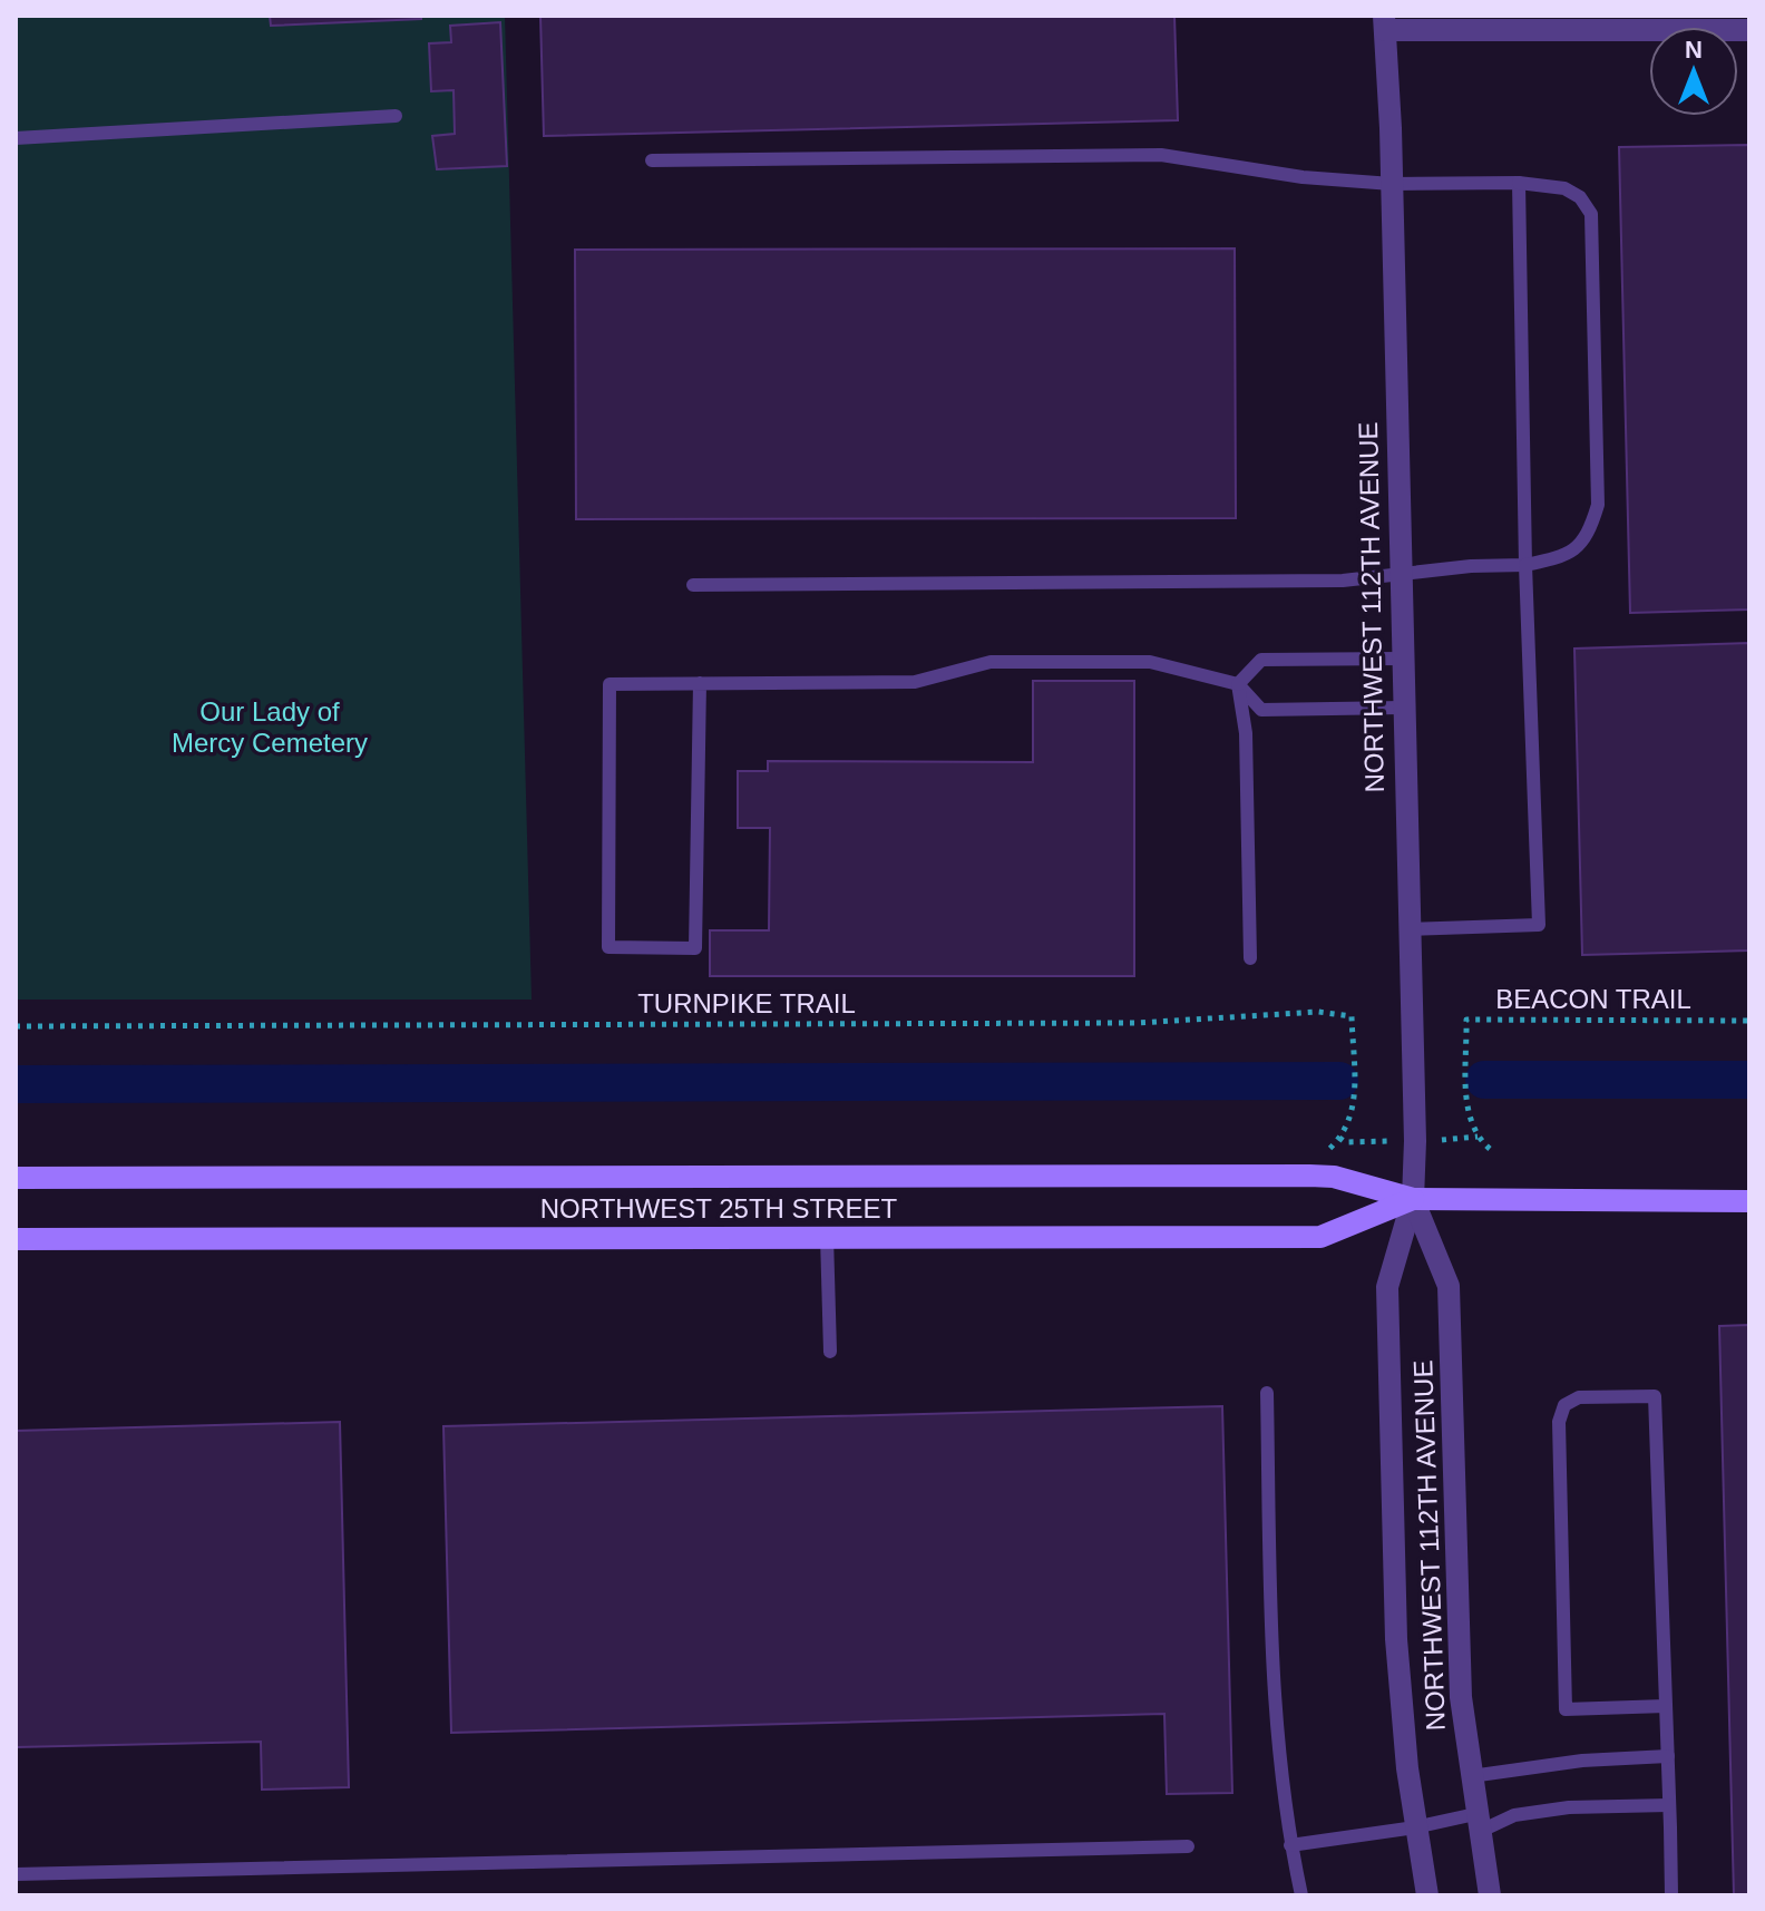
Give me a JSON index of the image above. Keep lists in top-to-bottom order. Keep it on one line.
{"streets":{"main road":["NORTHWEST 25TH STREET"],"street":["NORTHWEST 112TH AVENUE"],"path":["BEACON TRAIL","TURNPIKE TRAIL"]},"crossings":[["NORTHWEST 112TH AVENUE","NORTHWEST 25TH STREET"]],"parks":["Our Lady of Mercy Cemetery"],"north":"top"}
